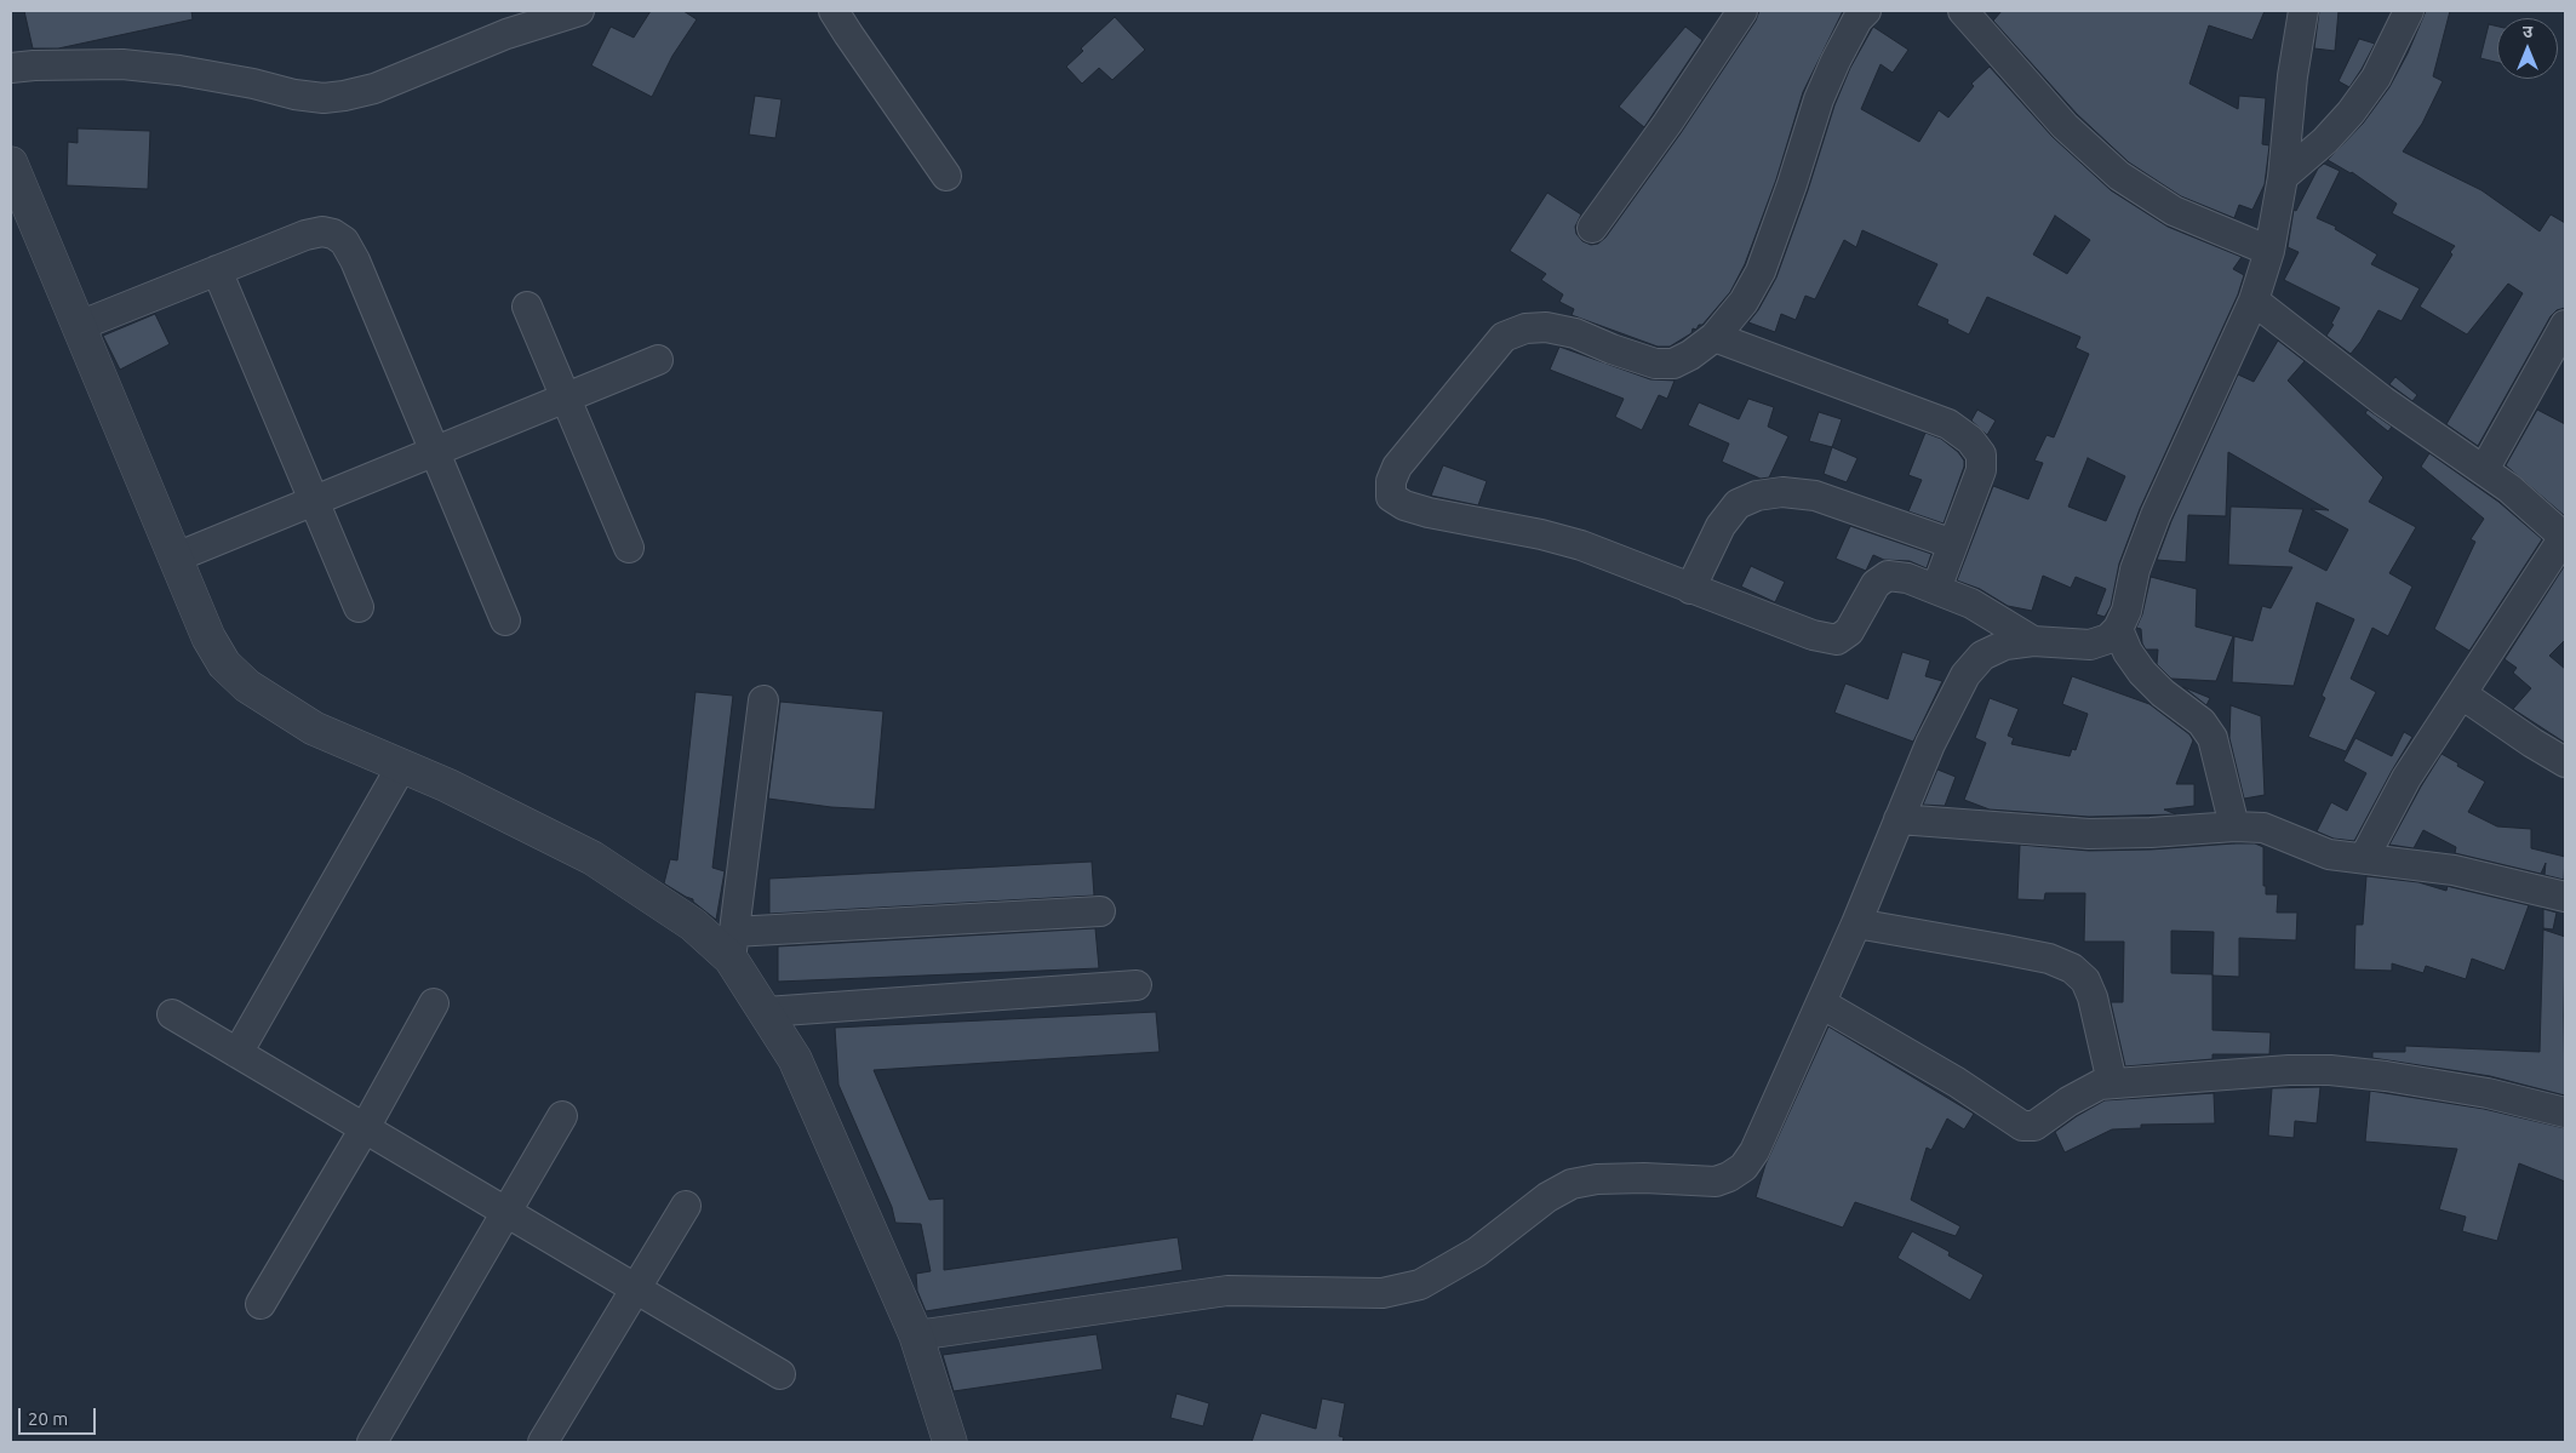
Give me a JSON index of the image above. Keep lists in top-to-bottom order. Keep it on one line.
{"scale_bar":"20 m","north":"top"}
